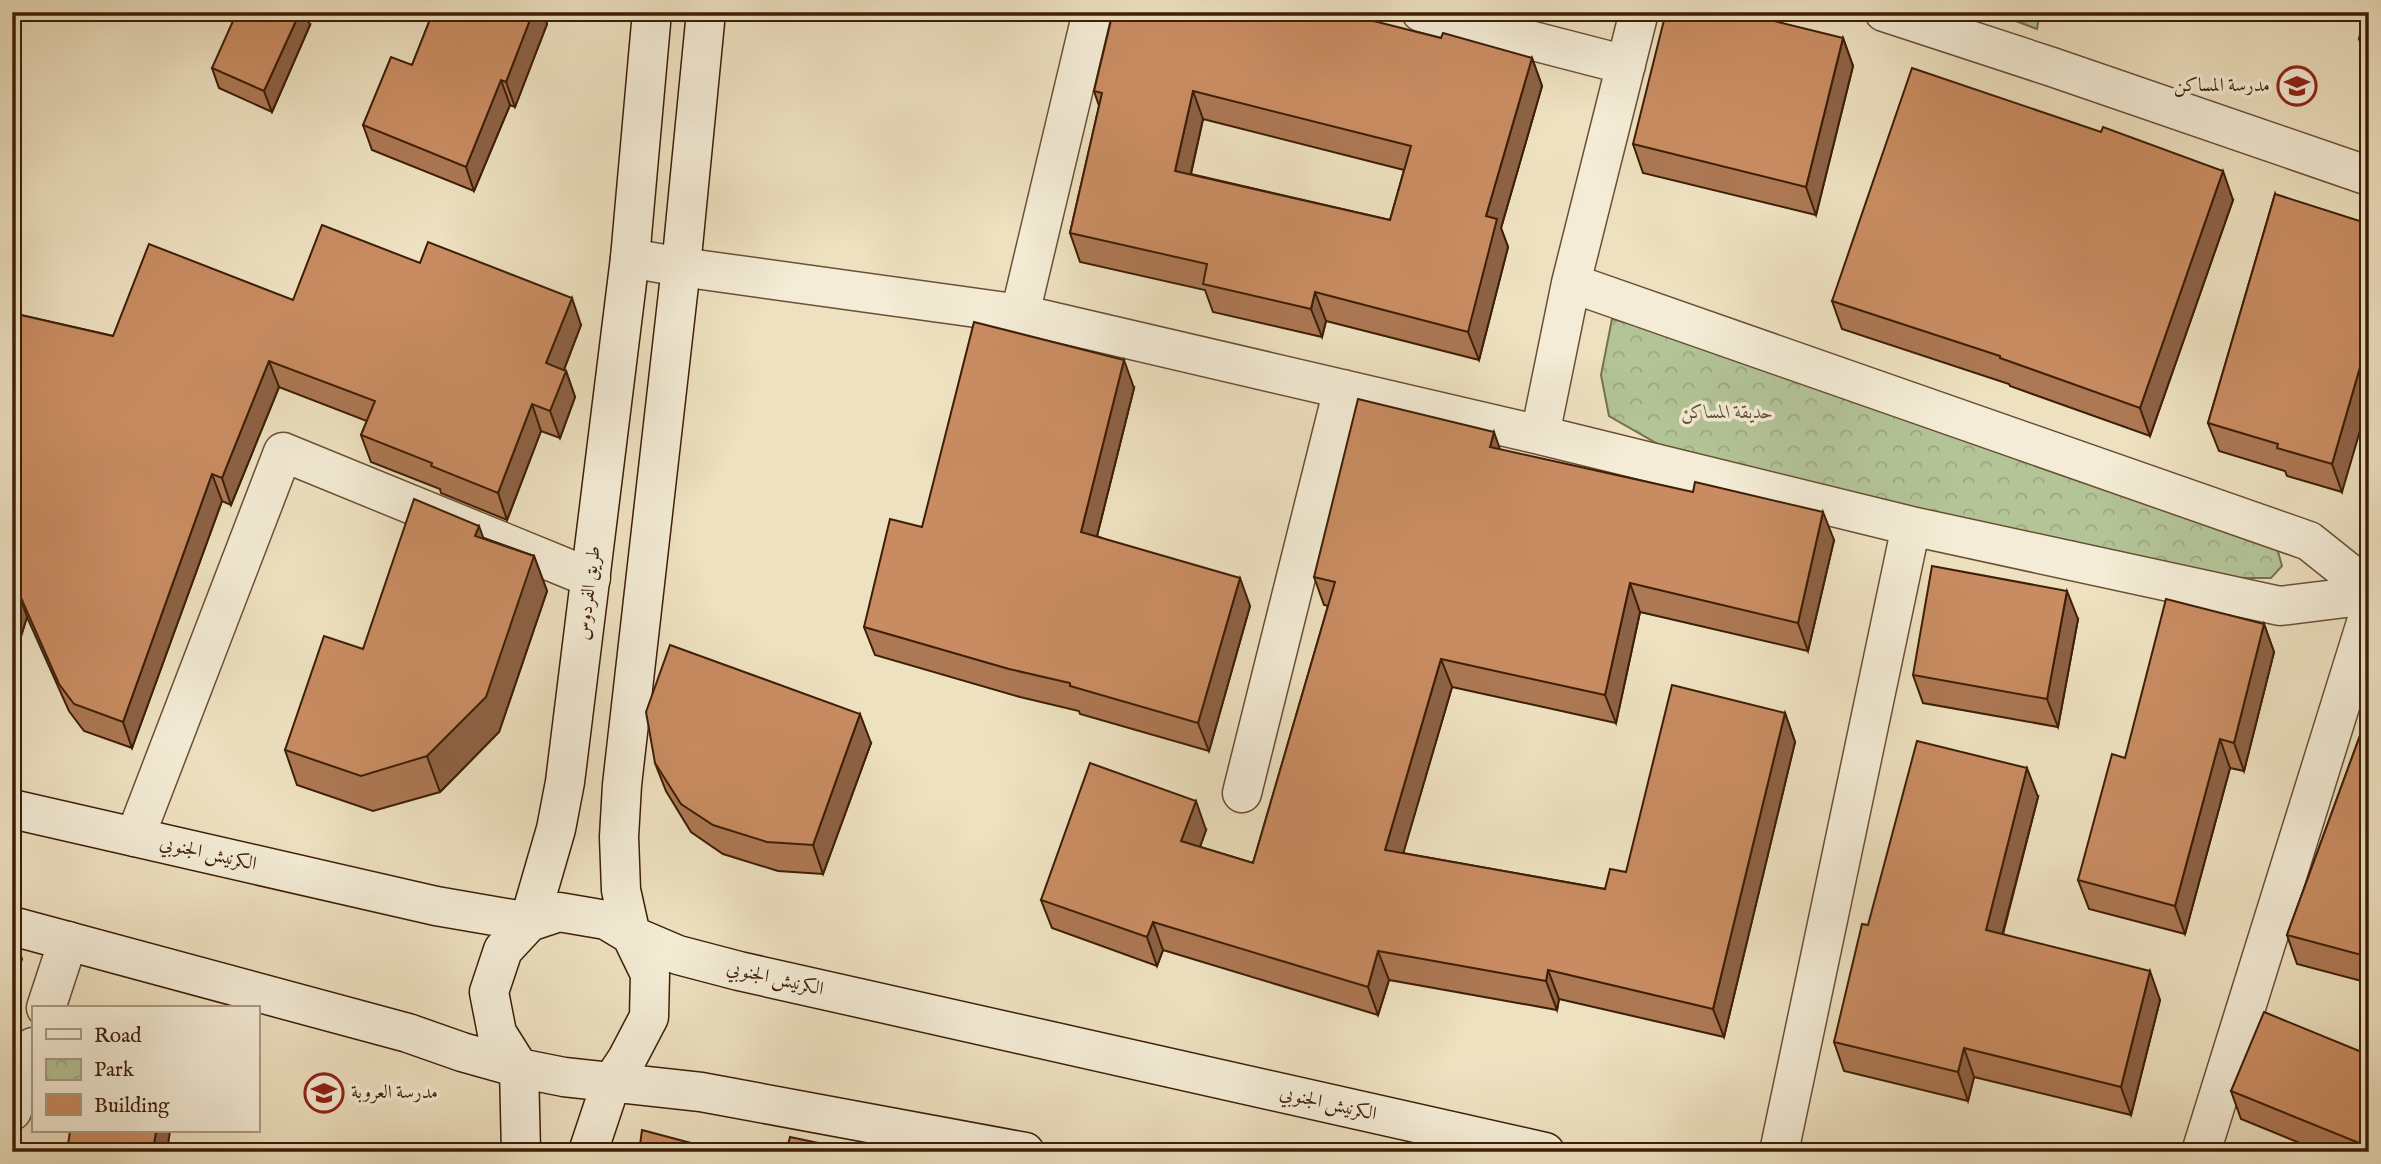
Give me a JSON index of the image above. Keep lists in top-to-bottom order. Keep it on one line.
{"streets":{"street":["طريق الفردوس","الكرنيش الجنوبي"]},"crossings":[["طريق الفردوس","الكرنيش الجنوبي"]],"parks":["حديقة المساكن"],"places":{"school or university":["مدرسة المساكن","مدرسة العروبة"]},"legend":["Road","Park","Building"]}
